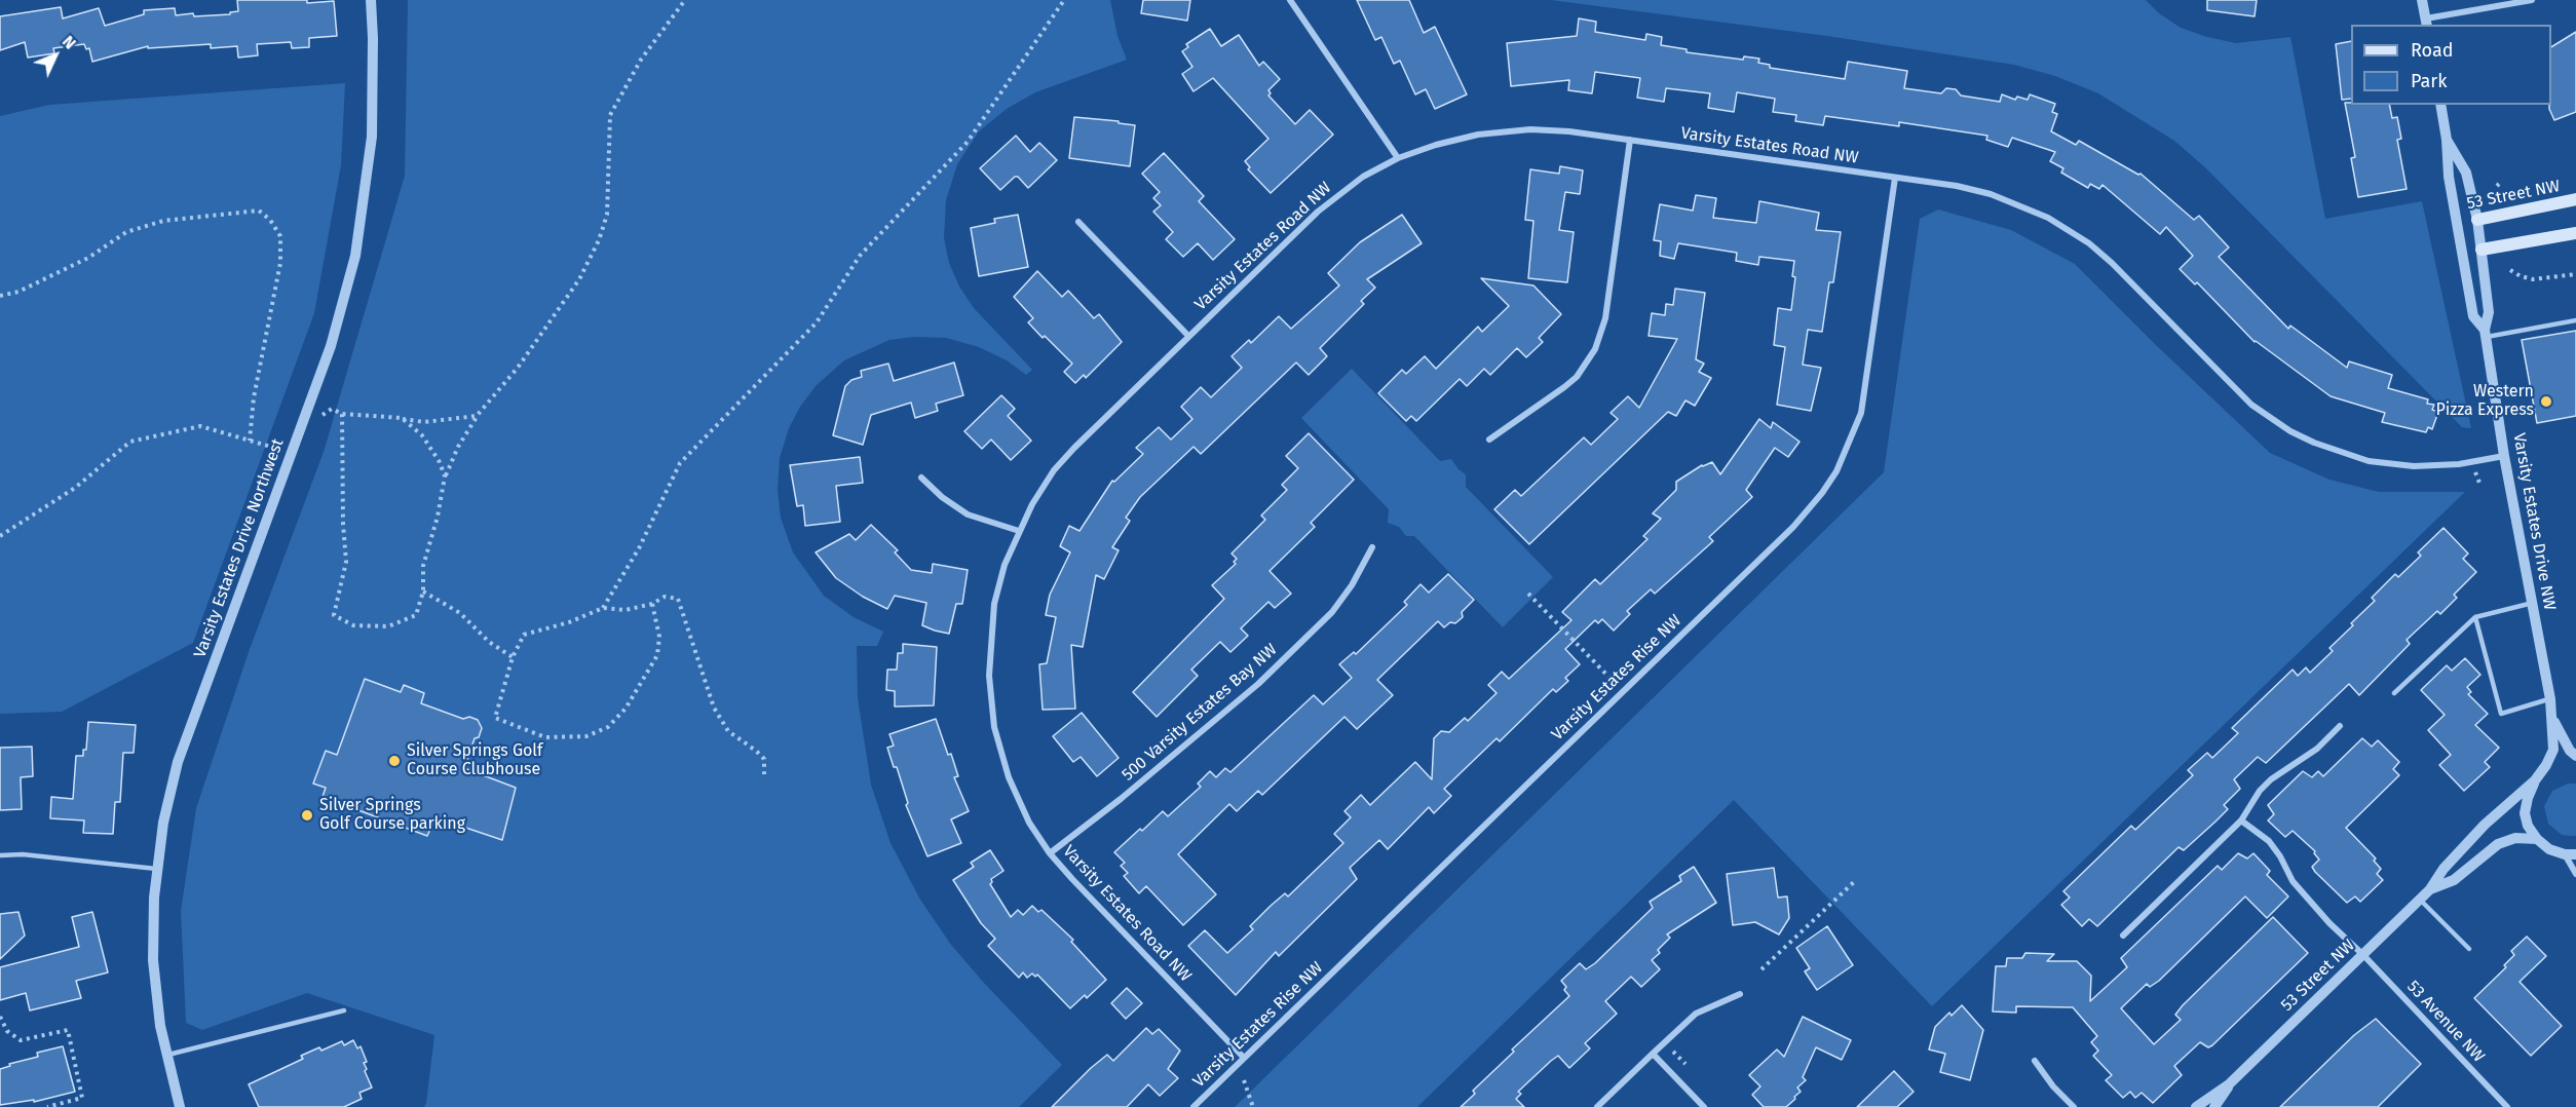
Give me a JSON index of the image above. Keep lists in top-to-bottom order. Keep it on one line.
{"streets":{"main road":["53 Street NW"],"street":["Varsity Estates Road NW","Varsity Estates Drive NW","Varsity Estates Drive Northwest","Varsity Estates Rise NW","500 Varsity Estates Bay NW","53 Avenue NW"]},"crossings":[["Varsity Estates Road NW","Varsity Estates Drive NW"],["Varsity Estates Road NW","Varsity Estates Rise NW"],["Varsity Estates Road NW","500 Varsity Estates Bay NW"],["53 Street NW","Varsity Estates Drive NW"],["53 Street NW","53 Avenue NW"]],"places":["Western Pizza Express","Silver Springs Golf Course Clubhouse","Silver Springs Golf Course parking"],"legend":["Road","Park"],"north":"top right"}
